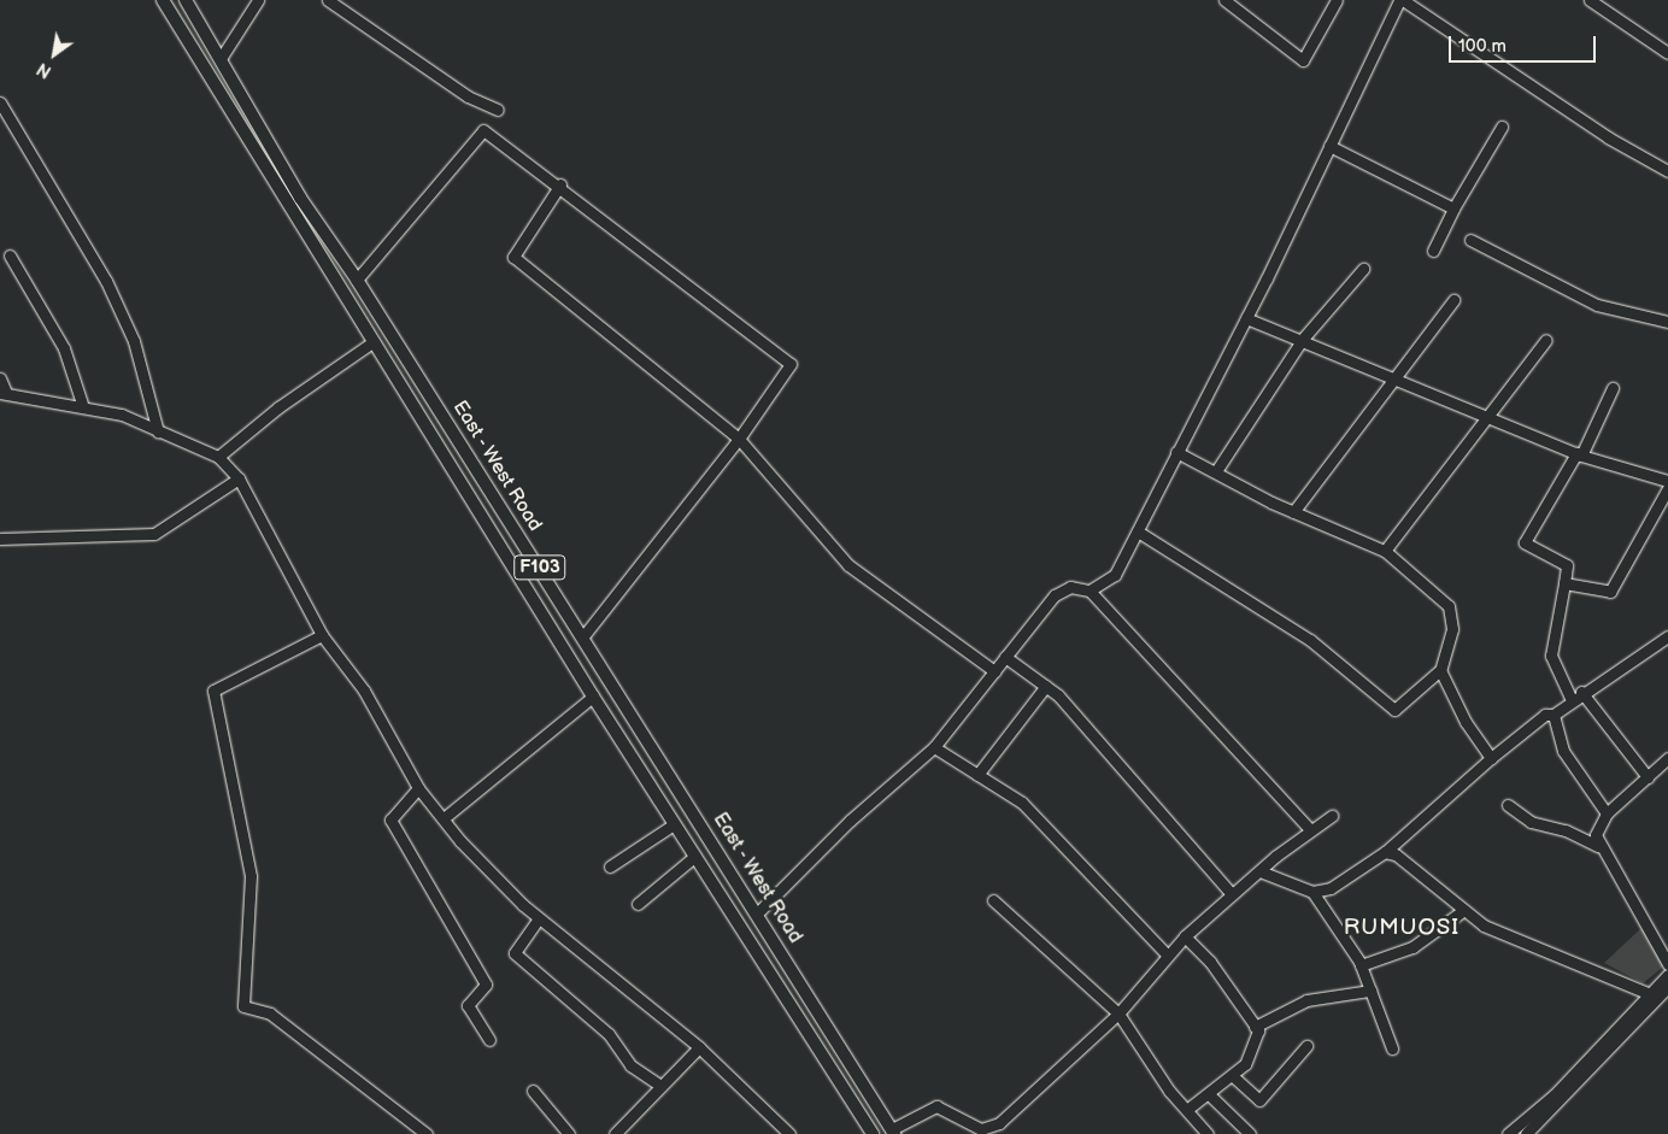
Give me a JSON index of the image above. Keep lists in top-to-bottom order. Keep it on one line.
{"streets":{"main road":["East - West Road","F103"]},"districts":["RUMUOSI"],"scale_bar":"100 m","north":"bottom left"}
